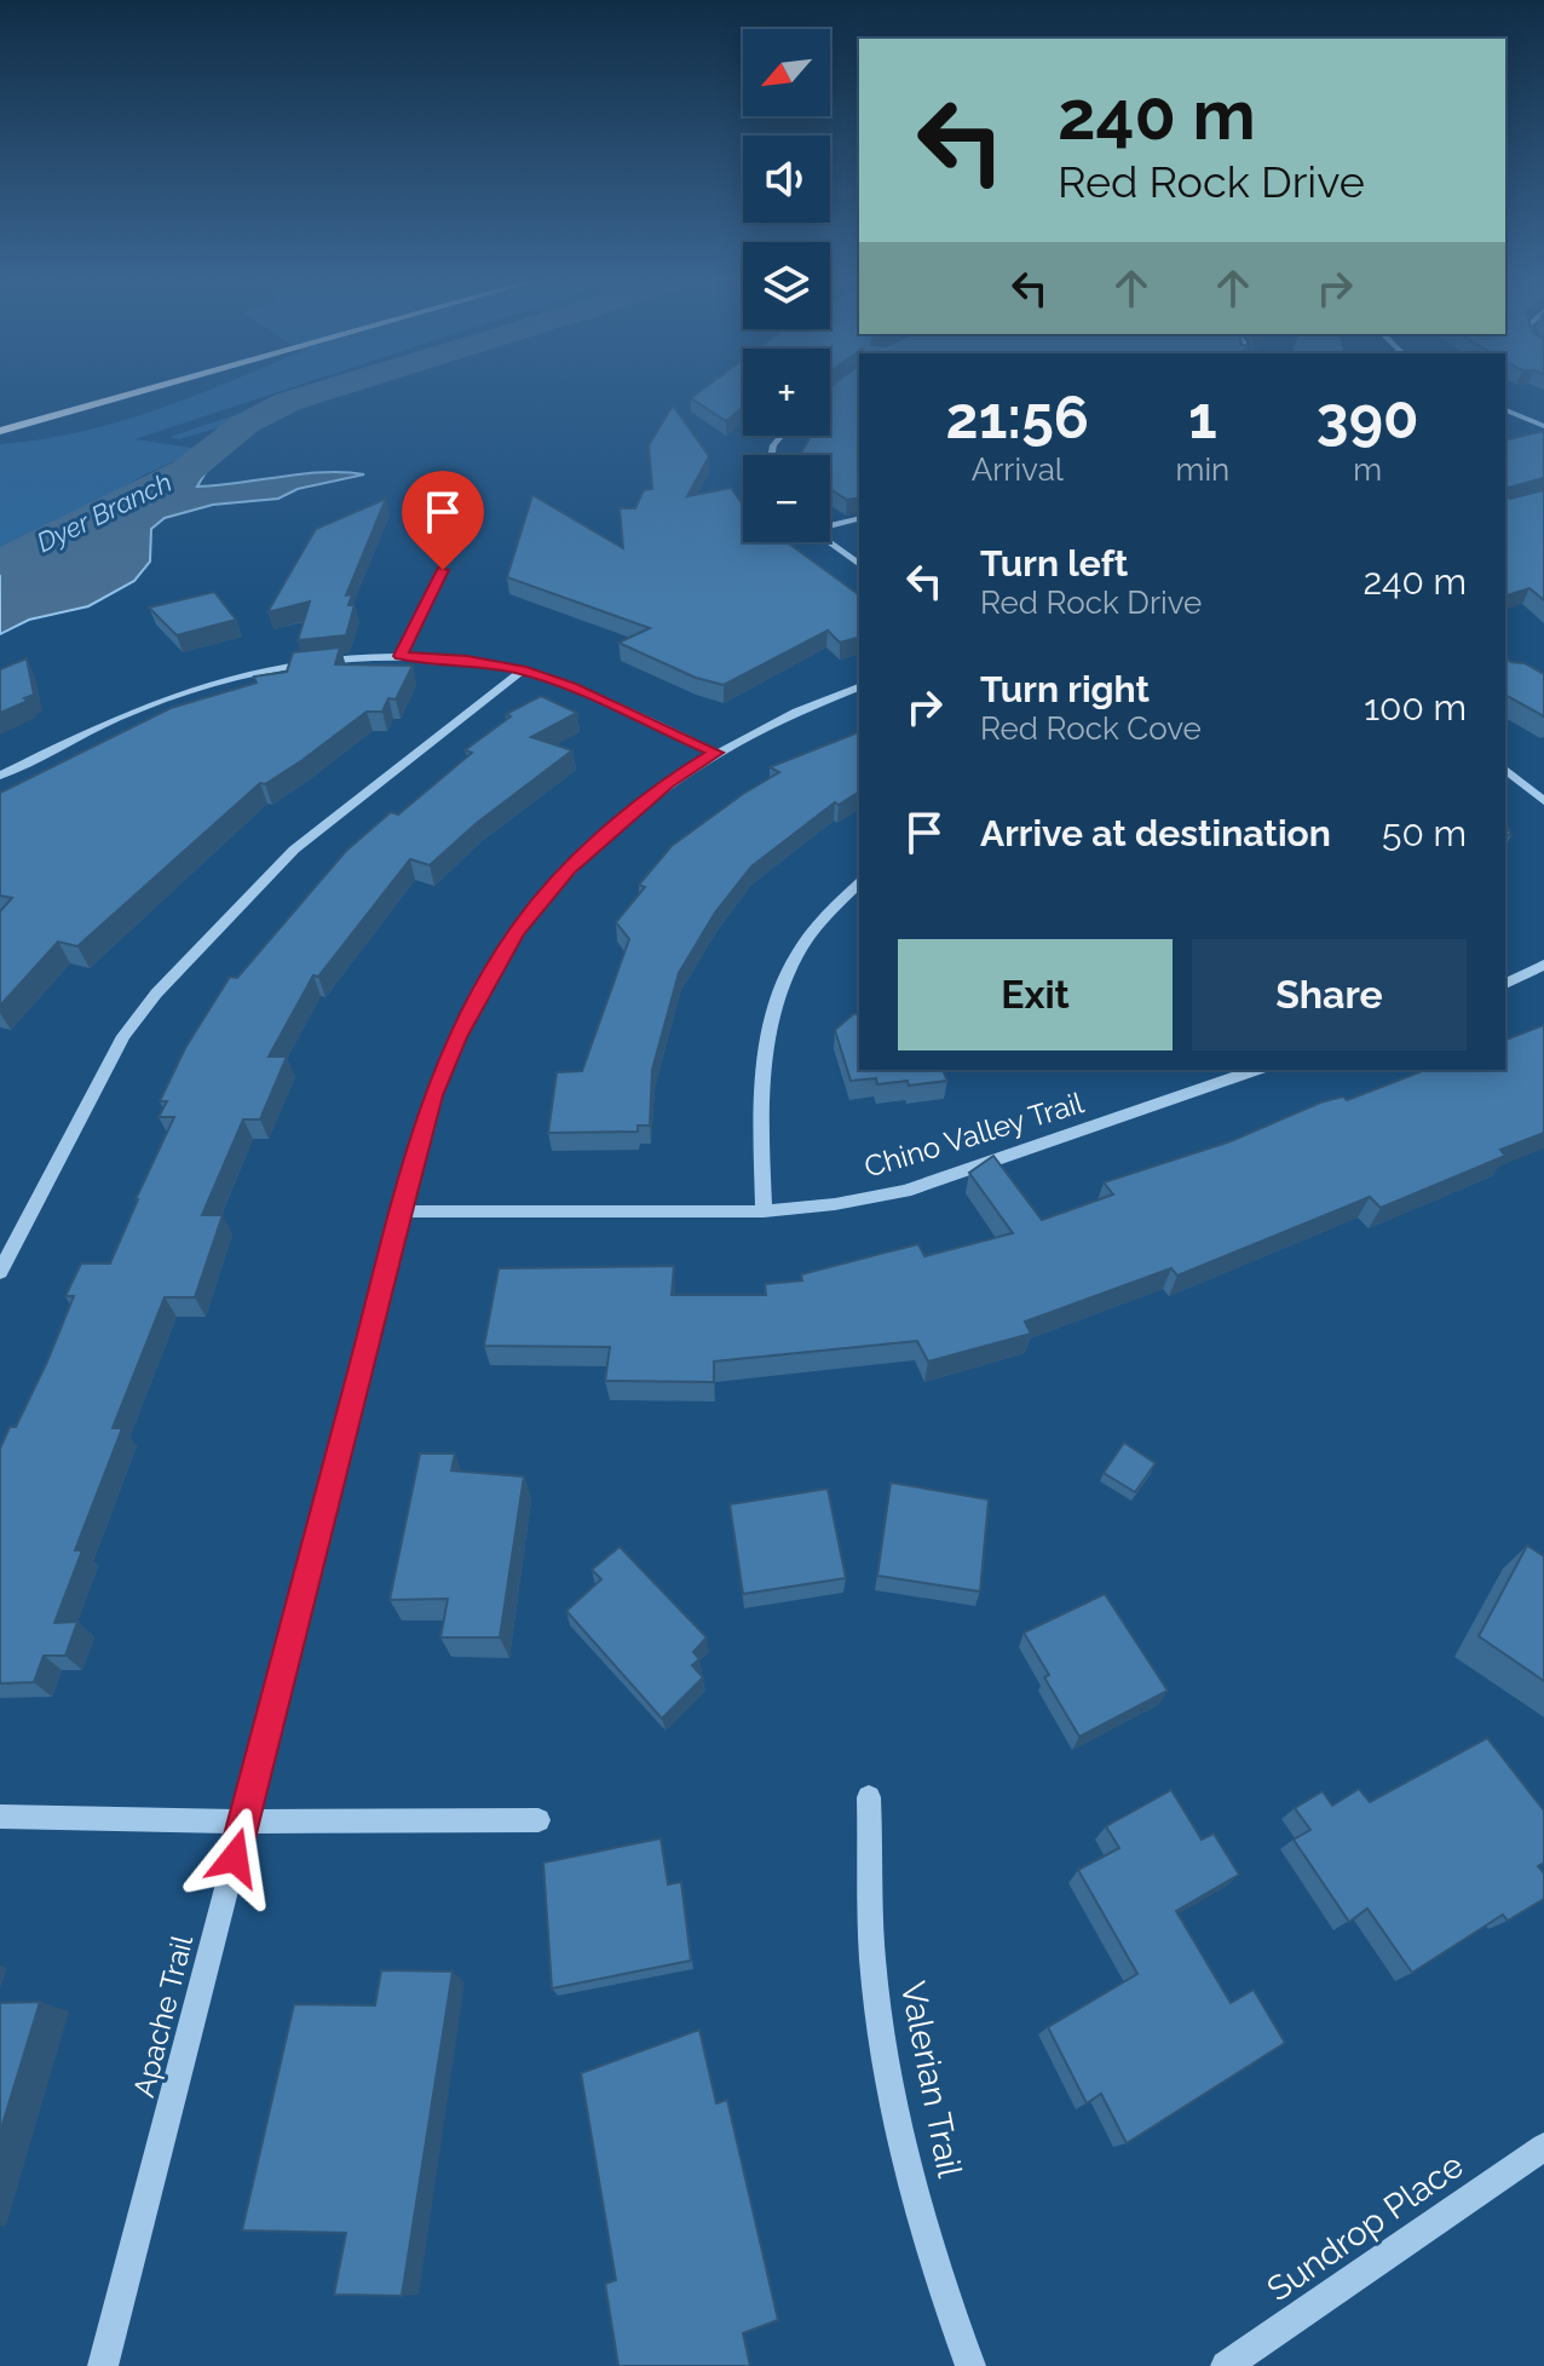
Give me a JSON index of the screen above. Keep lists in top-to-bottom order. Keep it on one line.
{"streets":{"street":["Chino Valley Trail","Apache Trail","Valerian Trail","Sundrop Place"]},"crossings":[["Chino Valley Trail","Apache Trail"]],"water":["Dyer Branch"],"north":"bottom left","page":{"map_buttons":["+","−"],"turn":["240 m","Red Rock Drive"],"eta":["21:56","Arrival","1","min","390","m"],"list":[{"name":"Turn left","note":"Red Rock Drive","value":"240 m"},{"name":"Turn right","note":"Red Rock Cove","value":"100 m"},{"name":"Arrive at destination","value":"50 m"}],"buttons":["Exit","Share"]}}
